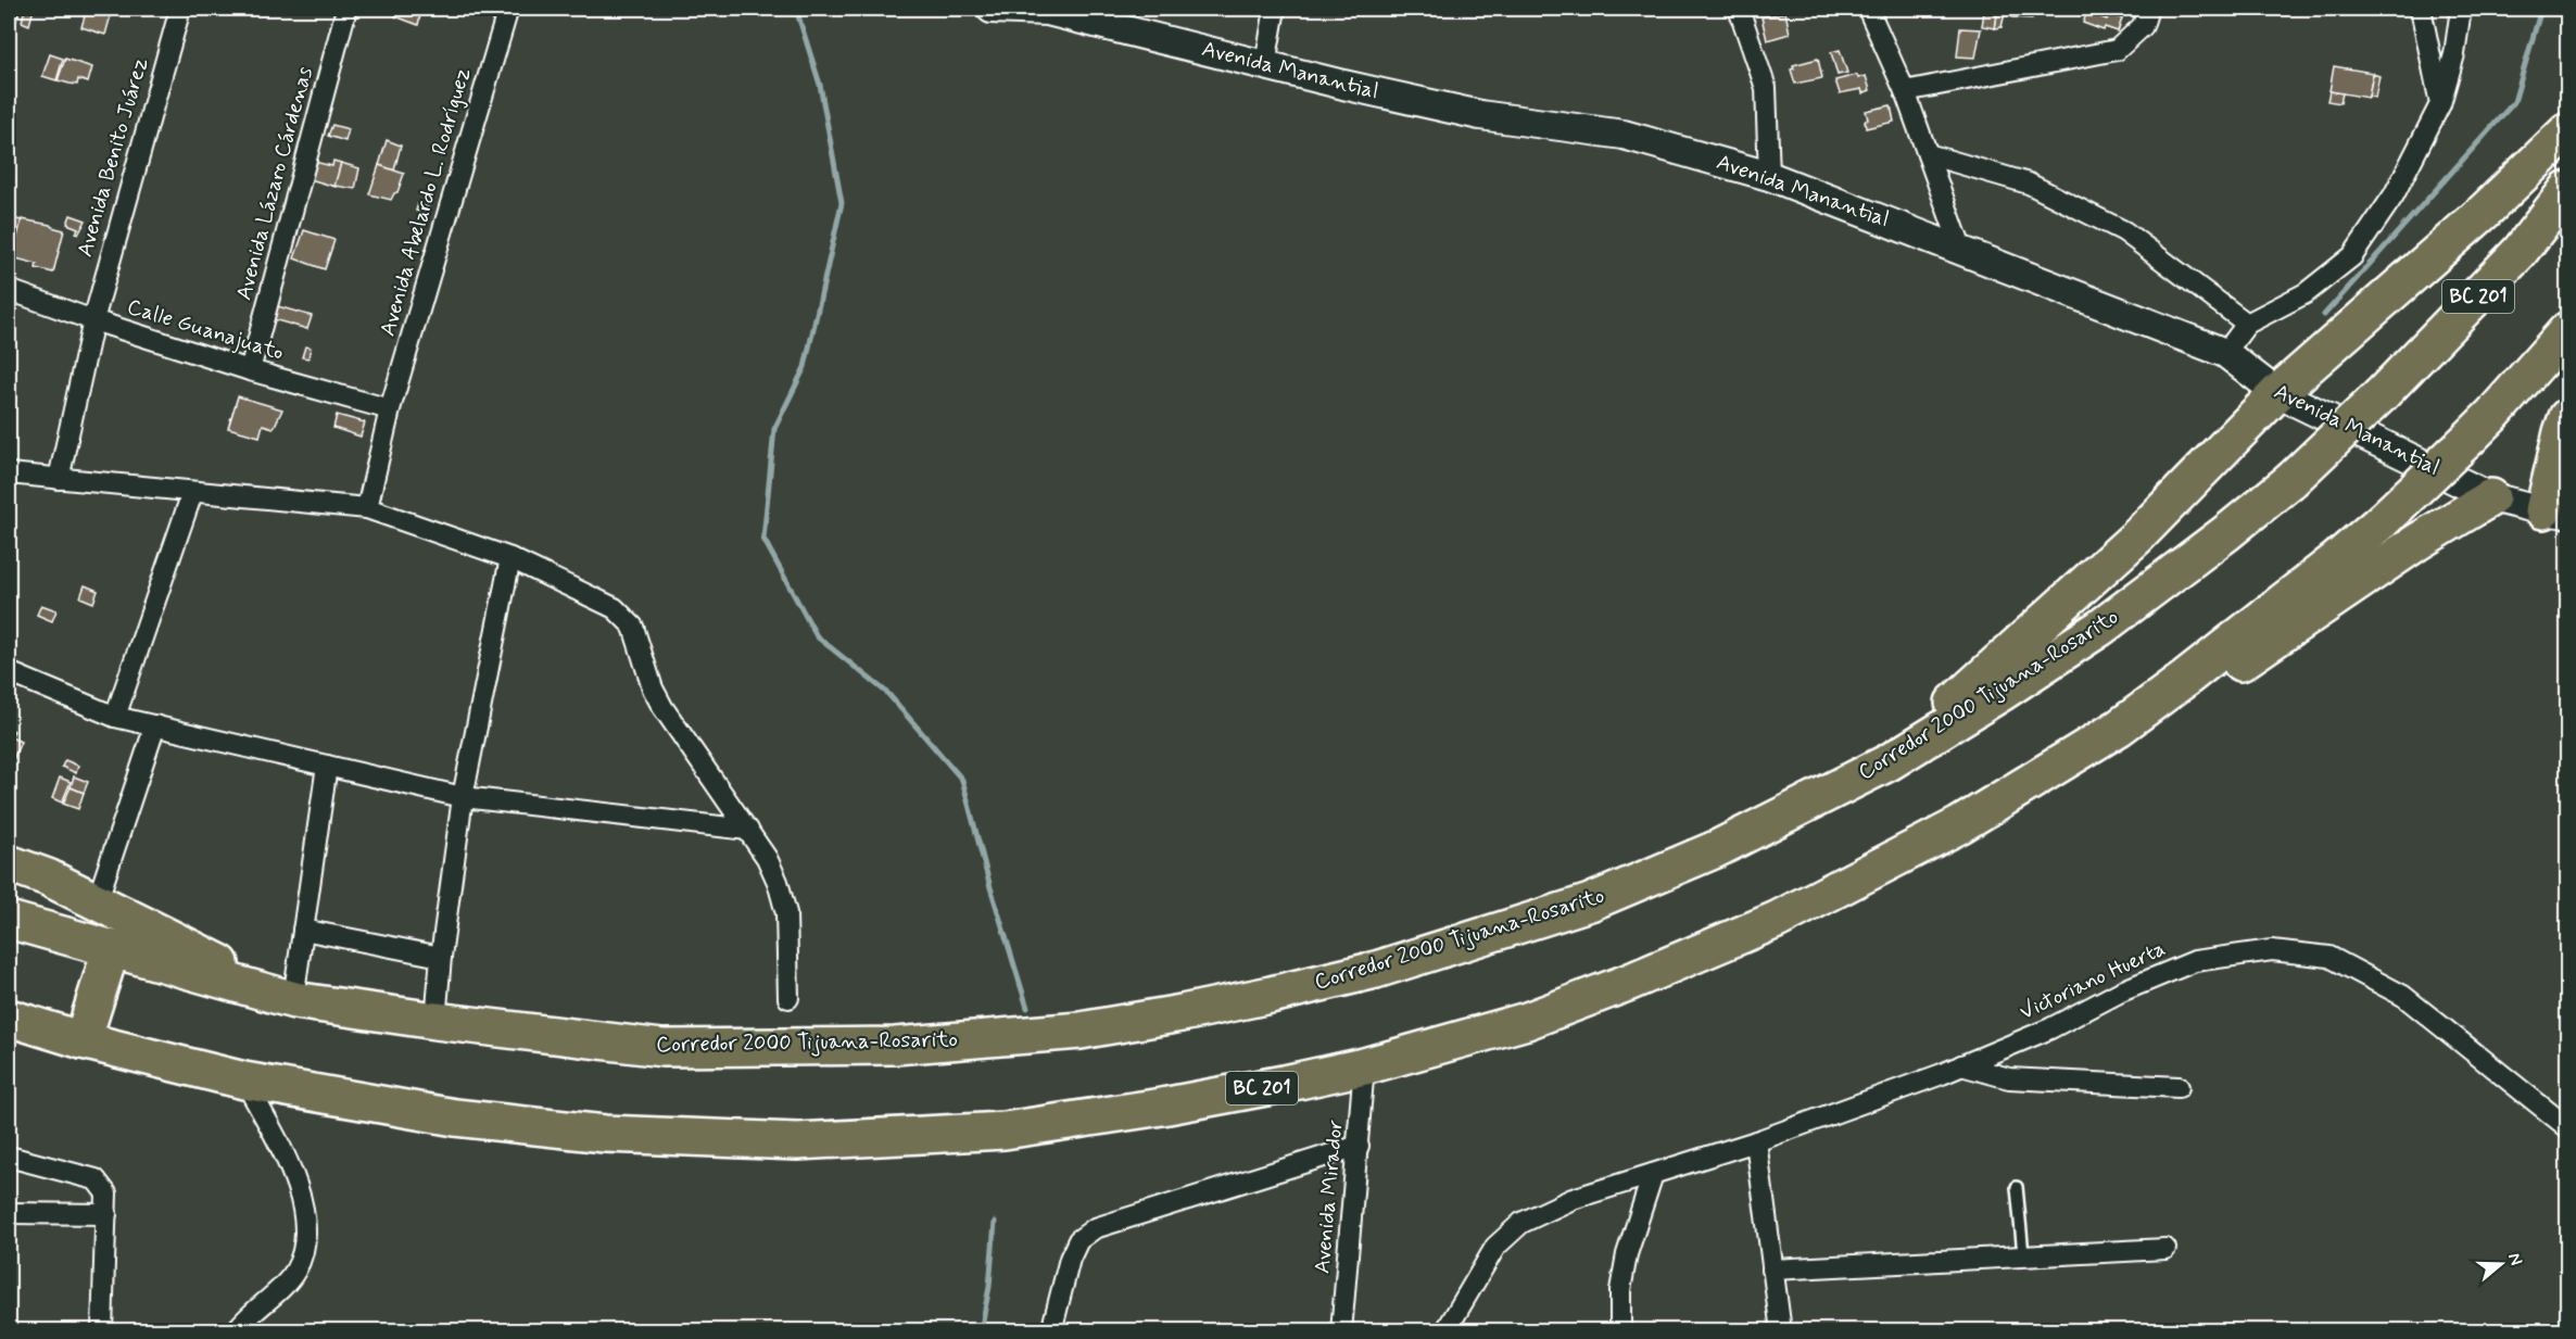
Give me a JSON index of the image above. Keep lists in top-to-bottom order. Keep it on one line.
{"streets":{"highway":["BC 201","Corredor 2000 Tijuana-Rosarito"],"main road":["Avenida Manantial"],"street":["Avenida Benito Juárez","Avenida Lázaro Cárdenas","Avenida Abelardo L. Rodríguez","Calle Guanajuato","Victoriano Huerta","Avenida Mirador"]},"crossings":[["Avenida Benito Juárez","Calle Guanajuato"],["Avenida Lázaro Cárdenas","Calle Guanajuato"],["Avenida Abelardo L. Rodríguez","Calle Guanajuato"],["BC 201","Avenida Mirador"]],"north":"right"}
